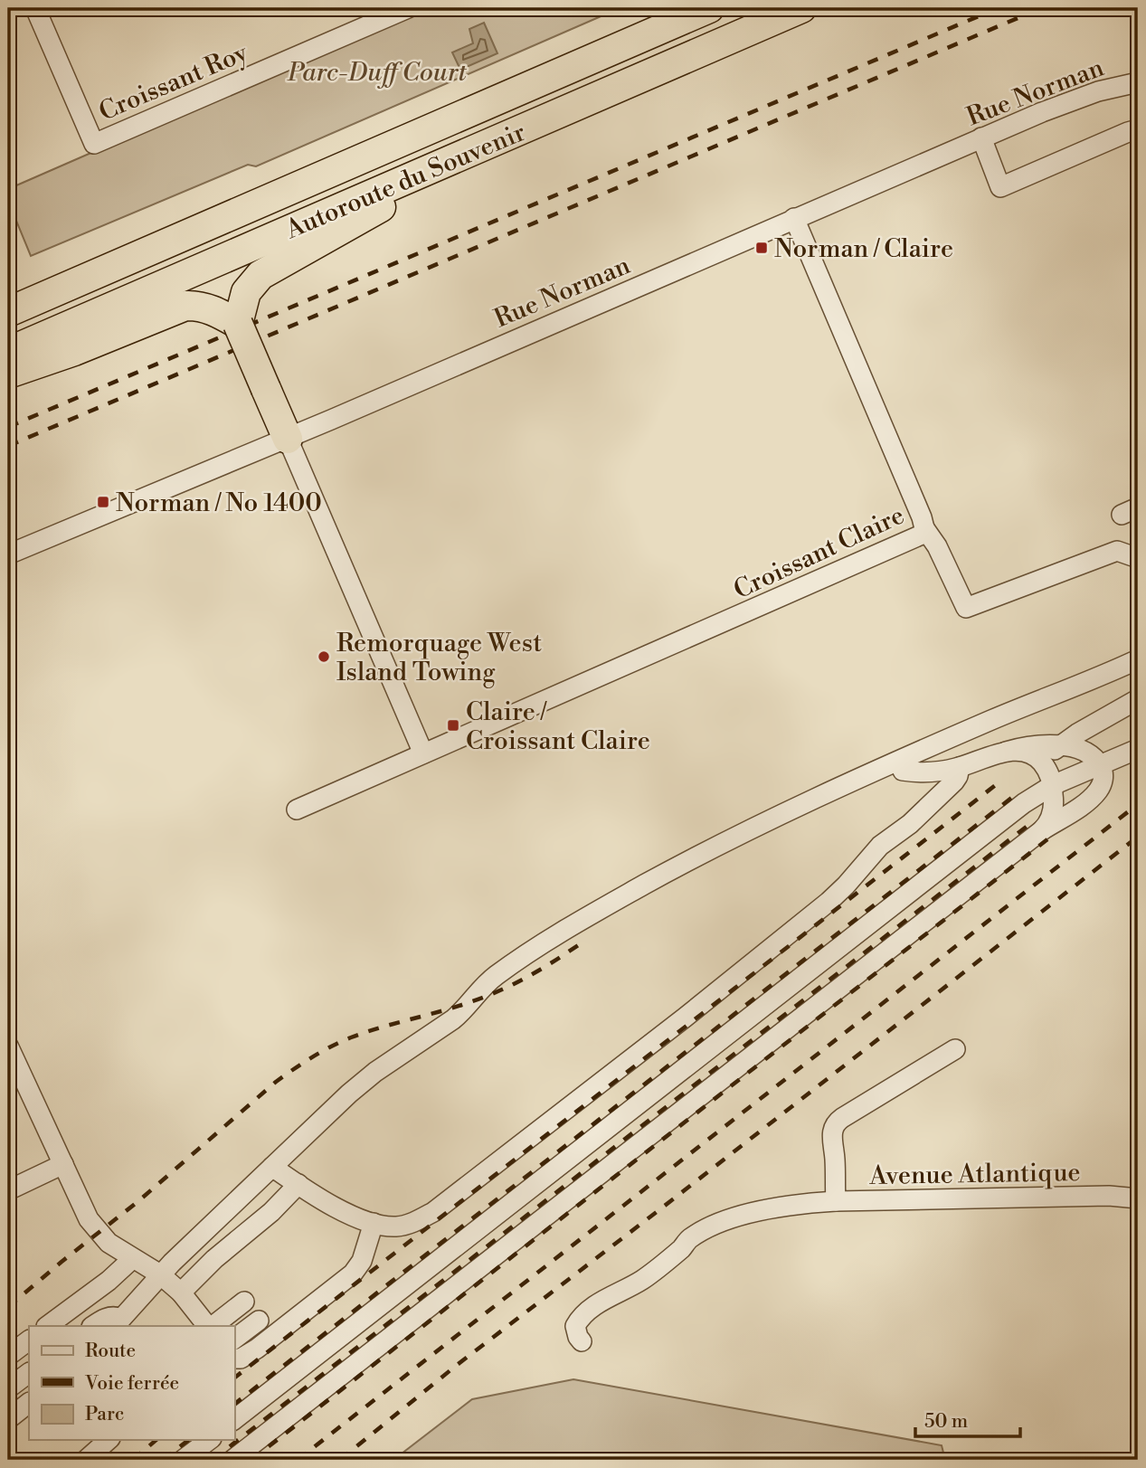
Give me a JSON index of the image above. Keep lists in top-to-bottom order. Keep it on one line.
{"streets":{"highway":["Autoroute du Souvenir"],"street":["Croissant Roy","Rue Norman","Croissant Claire","Avenue Atlantique"]},"crossings":[["Rue Norman","Croissant Claire"]],"parks":["Parc-Duff Court"],"places":{"transit":["Norman / Claire","Norman / No 1400","Claire / Croissant Claire"],"other":["Remorquage West Island Towing"]},"legend":["Route","Voie ferrée","Parc"],"scale_bar":"50 m"}
